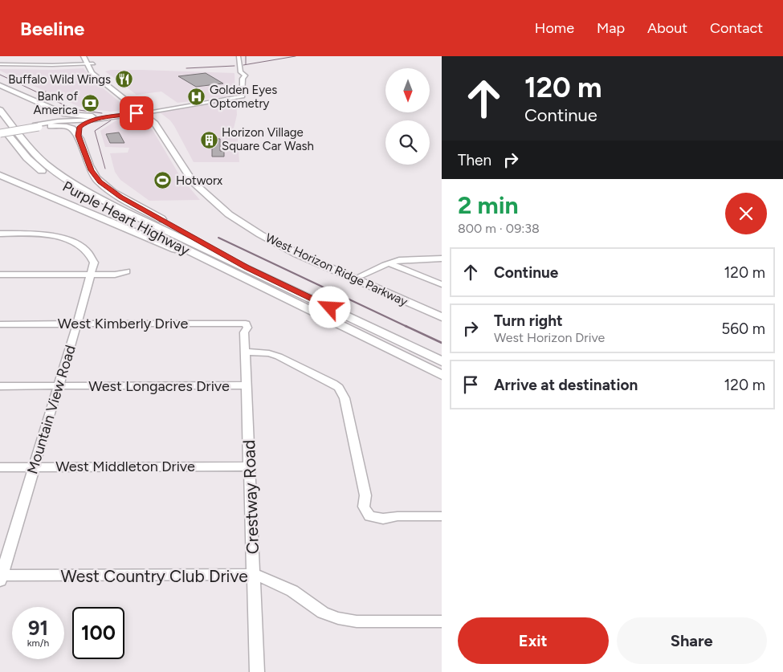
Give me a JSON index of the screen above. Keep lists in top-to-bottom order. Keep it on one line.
{"streets":{"highway":["Purple Heart Highway"],"main road":["West Horizon Ridge Parkway"],"street":["West Kimberly Drive","West Longacres Drive","Mountain View Road","West Middleton Drive","Crestway Road","West Country Club Drive"]},"crossings":[["West Kimberly Drive","Mountain View Road"],["West Kimberly Drive","Crestway Road"],["West Longacres Drive","Mountain View Road"],["West Longacres Drive","Crestway Road"],["Mountain View Road","West Middleton Drive"],["Mountain View Road","West Country Club Drive"],["West Middleton Drive","Crestway Road"],["Crestway Road","West Country Club Drive"]],"places":{"restaurant":["Buffalo Wild Wings"],"hospital":["Golden Eyes Optometry"],"bank":["Bank of America"],"building":["Horizon Village Square Car Wash"],"sports":["Hotworx"]},"north":"bottom","page":{"header":"Beeline","nav":["Home","Map","About","Contact"],"turn":["120 m","Continue"],"then":"Then","heading":["2 min","800 m · 09:38"],"list":[{"name":"Continue","value":"120 m"},{"name":"Turn right","note":"West Horizon Drive","value":"560 m"},{"name":"Arrive at destination","value":"120 m"}],"speed":"91 km/h","limit":"100","buttons":["Exit","Share"]}}
